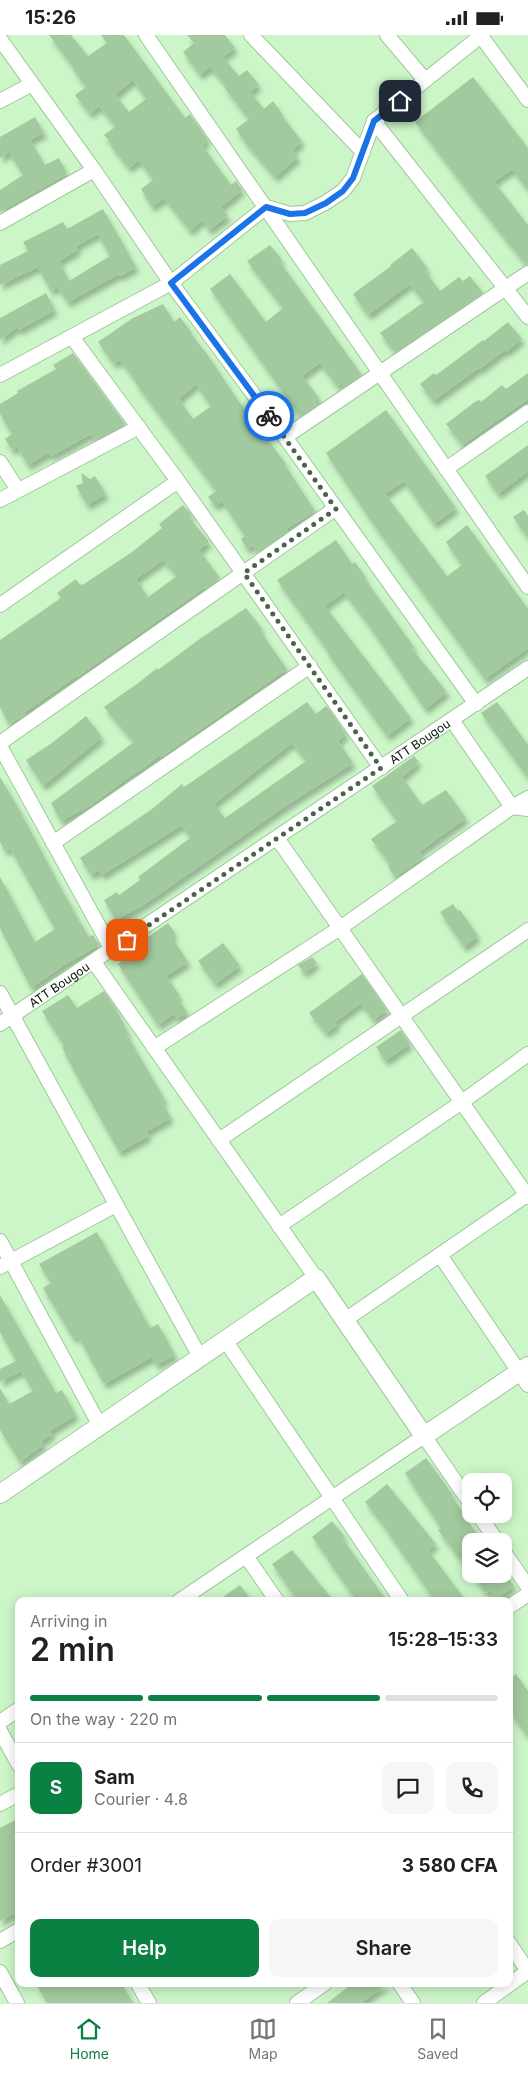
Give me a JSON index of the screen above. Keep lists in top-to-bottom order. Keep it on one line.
{"streets":{"street":["ATT Bougou"]},"page":{"status":"15:26","heading":["2 min","Arriving in","15:28–15:33"],"panel":["Sam","Courier · 4.8","Order #3001","3 580 CFA"],"bar":"On the way · 220 m","round":"S","buttons":["Help","Share"],"tabs":["Home","Map","Saved"]}}
